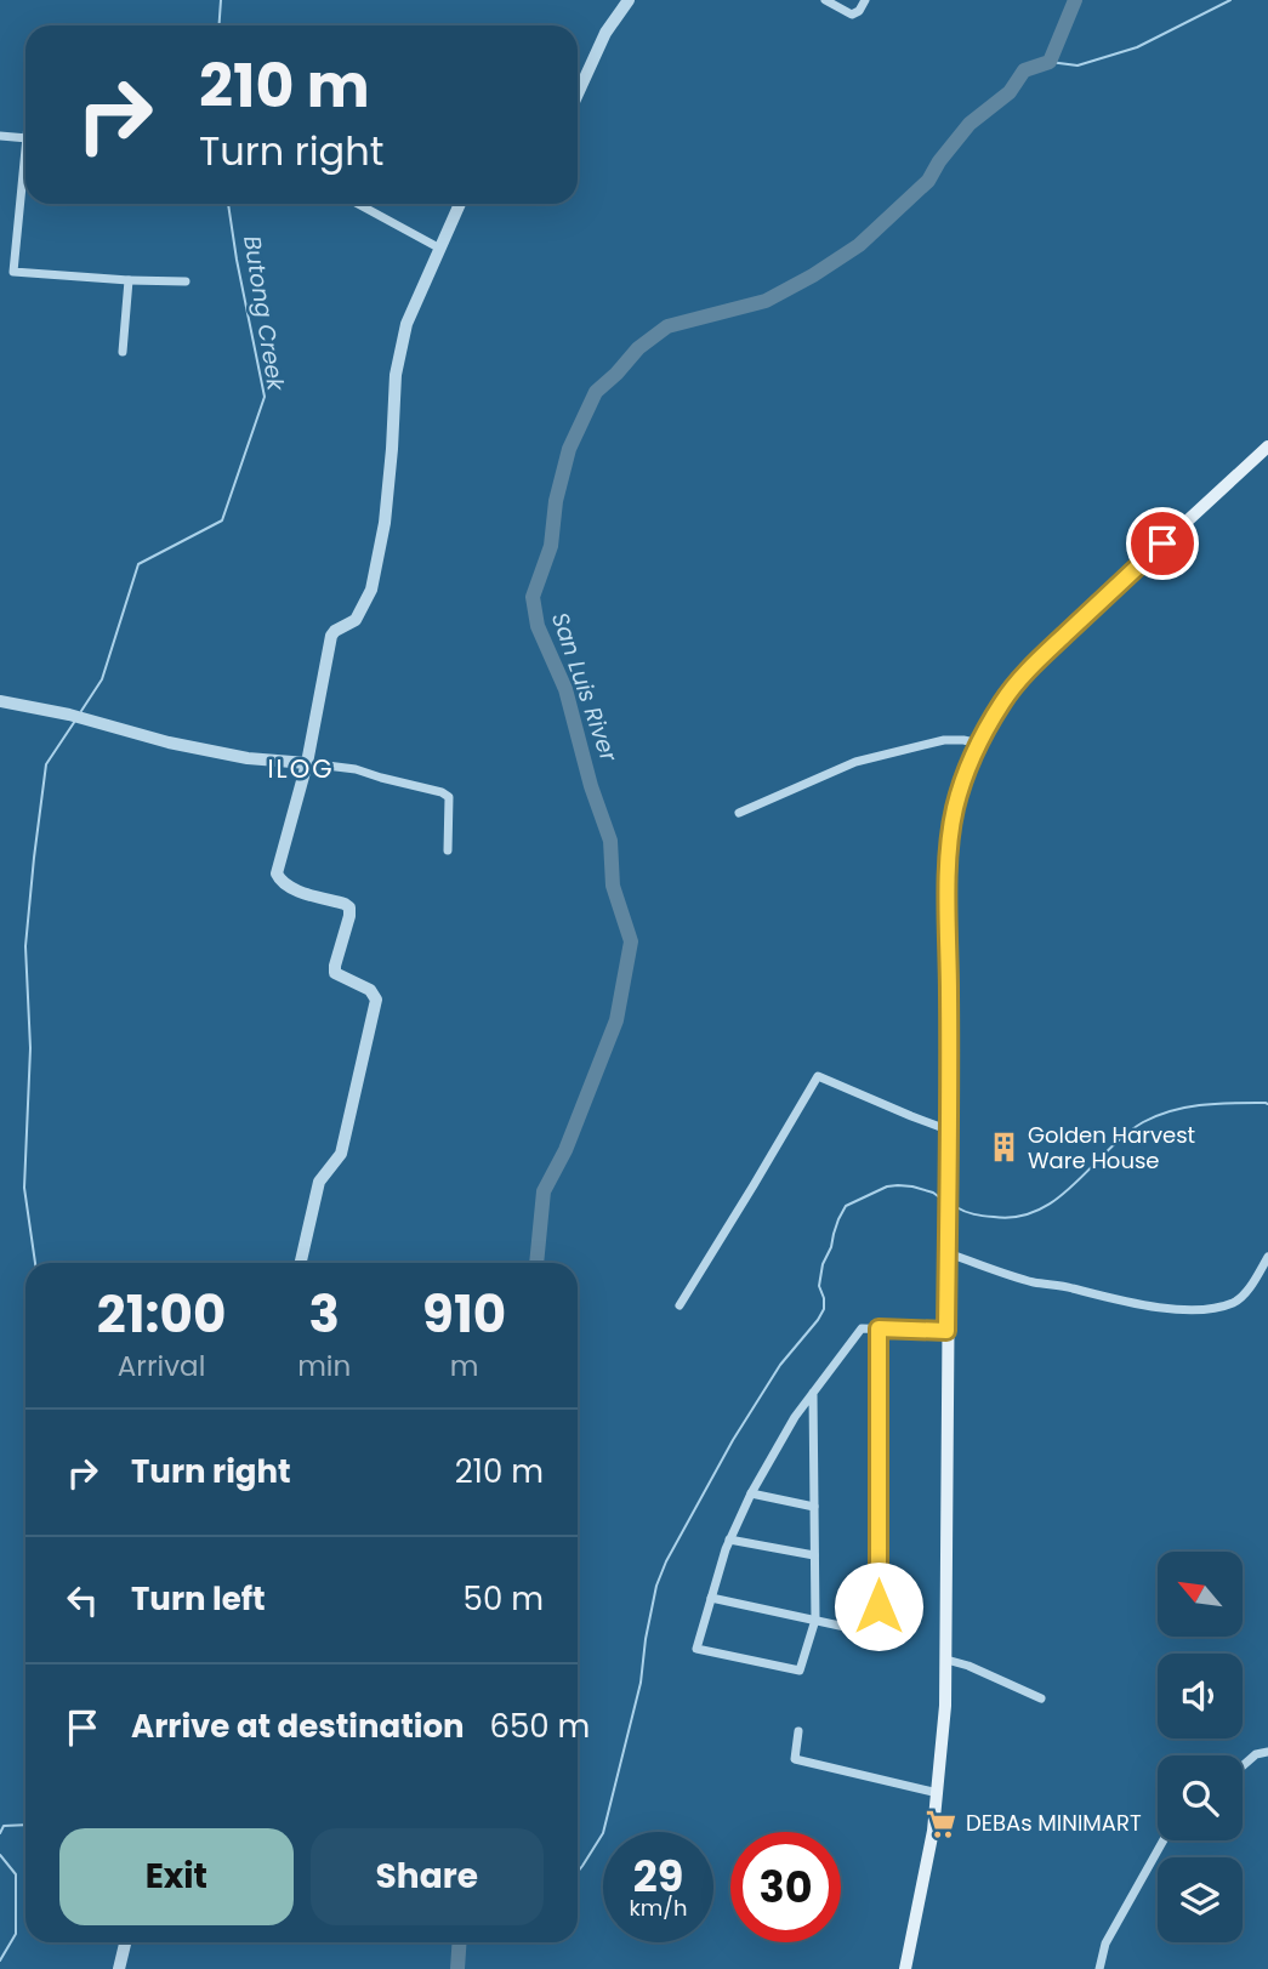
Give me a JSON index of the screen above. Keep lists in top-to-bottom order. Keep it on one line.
{"districts":["ILOG"],"water":["Butong Creek","San Luis River"],"places":{"building":["Golden Harvest Ware House"],"supermarket":["DEBAs MINIMART"]},"north":"top left","page":{"turn":["210 m","Turn right"],"eta":["21:00","Arrival","3","min","910","m"],"list":[{"name":"Turn right","value":"210 m"},{"name":"Turn left","value":"50 m"},{"name":"Arrive at destination","value":"650 m"}],"buttons":["Exit","Share"],"speed":"29 km/h","limit":"30"}}
